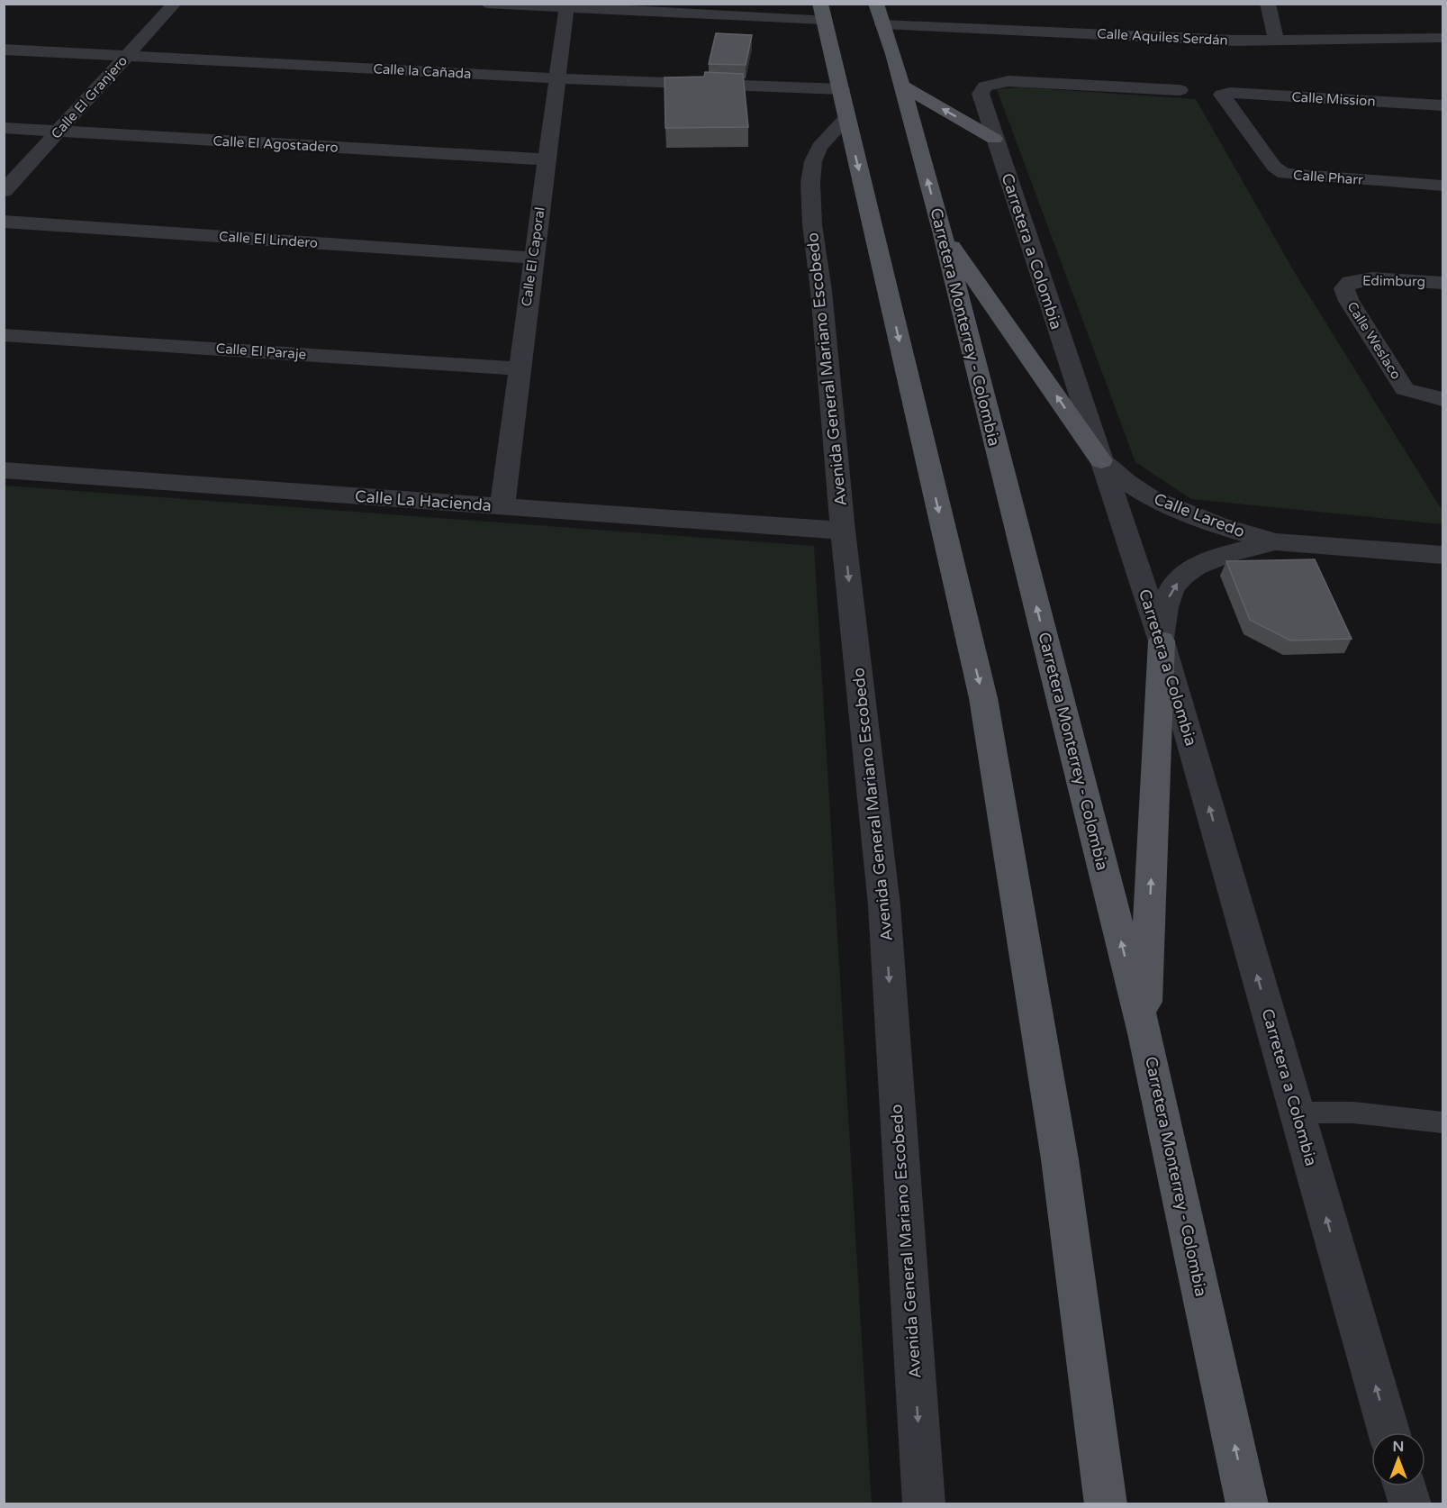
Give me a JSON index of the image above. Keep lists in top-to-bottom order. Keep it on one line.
{"streets":{"main road":["Carretera Monterrey - Colombia"],"street":["Calle Aquiles Serdán","Calle la Cañada","Calle El Granjero","Calle Mission","Calle El Agostadero","Calle Pharr","Calle El Lindero","Carretera a Colombia","Calle El Caporal","Edimburg","Calle Weslaco","Calle El Paraje","Avenida General Mariano Escobedo","Calle La Hacienda","Calle Laredo"]},"crossings":[["Calle Aquiles Serdán","Carretera Monterrey - Colombia"],["Calle la Cañada","Calle El Granjero"],["Calle la Cañada","Calle El Caporal"],["Calle El Granjero","Calle El Agostadero"],["Calle Mission","Calle Pharr"],["Calle El Agostadero","Calle El Caporal"],["Calle El Lindero","Calle El Caporal"],["Carretera a Colombia","Calle Laredo"],["Calle El Caporal","Calle El Paraje"],["Calle El Caporal","Calle La Hacienda"],["Edimburg","Calle Weslaco"],["Avenida General Mariano Escobedo","Calle La Hacienda"]],"one_way":["Carretera a Colombia","Avenida General Mariano Escobedo"],"north":"top"}
